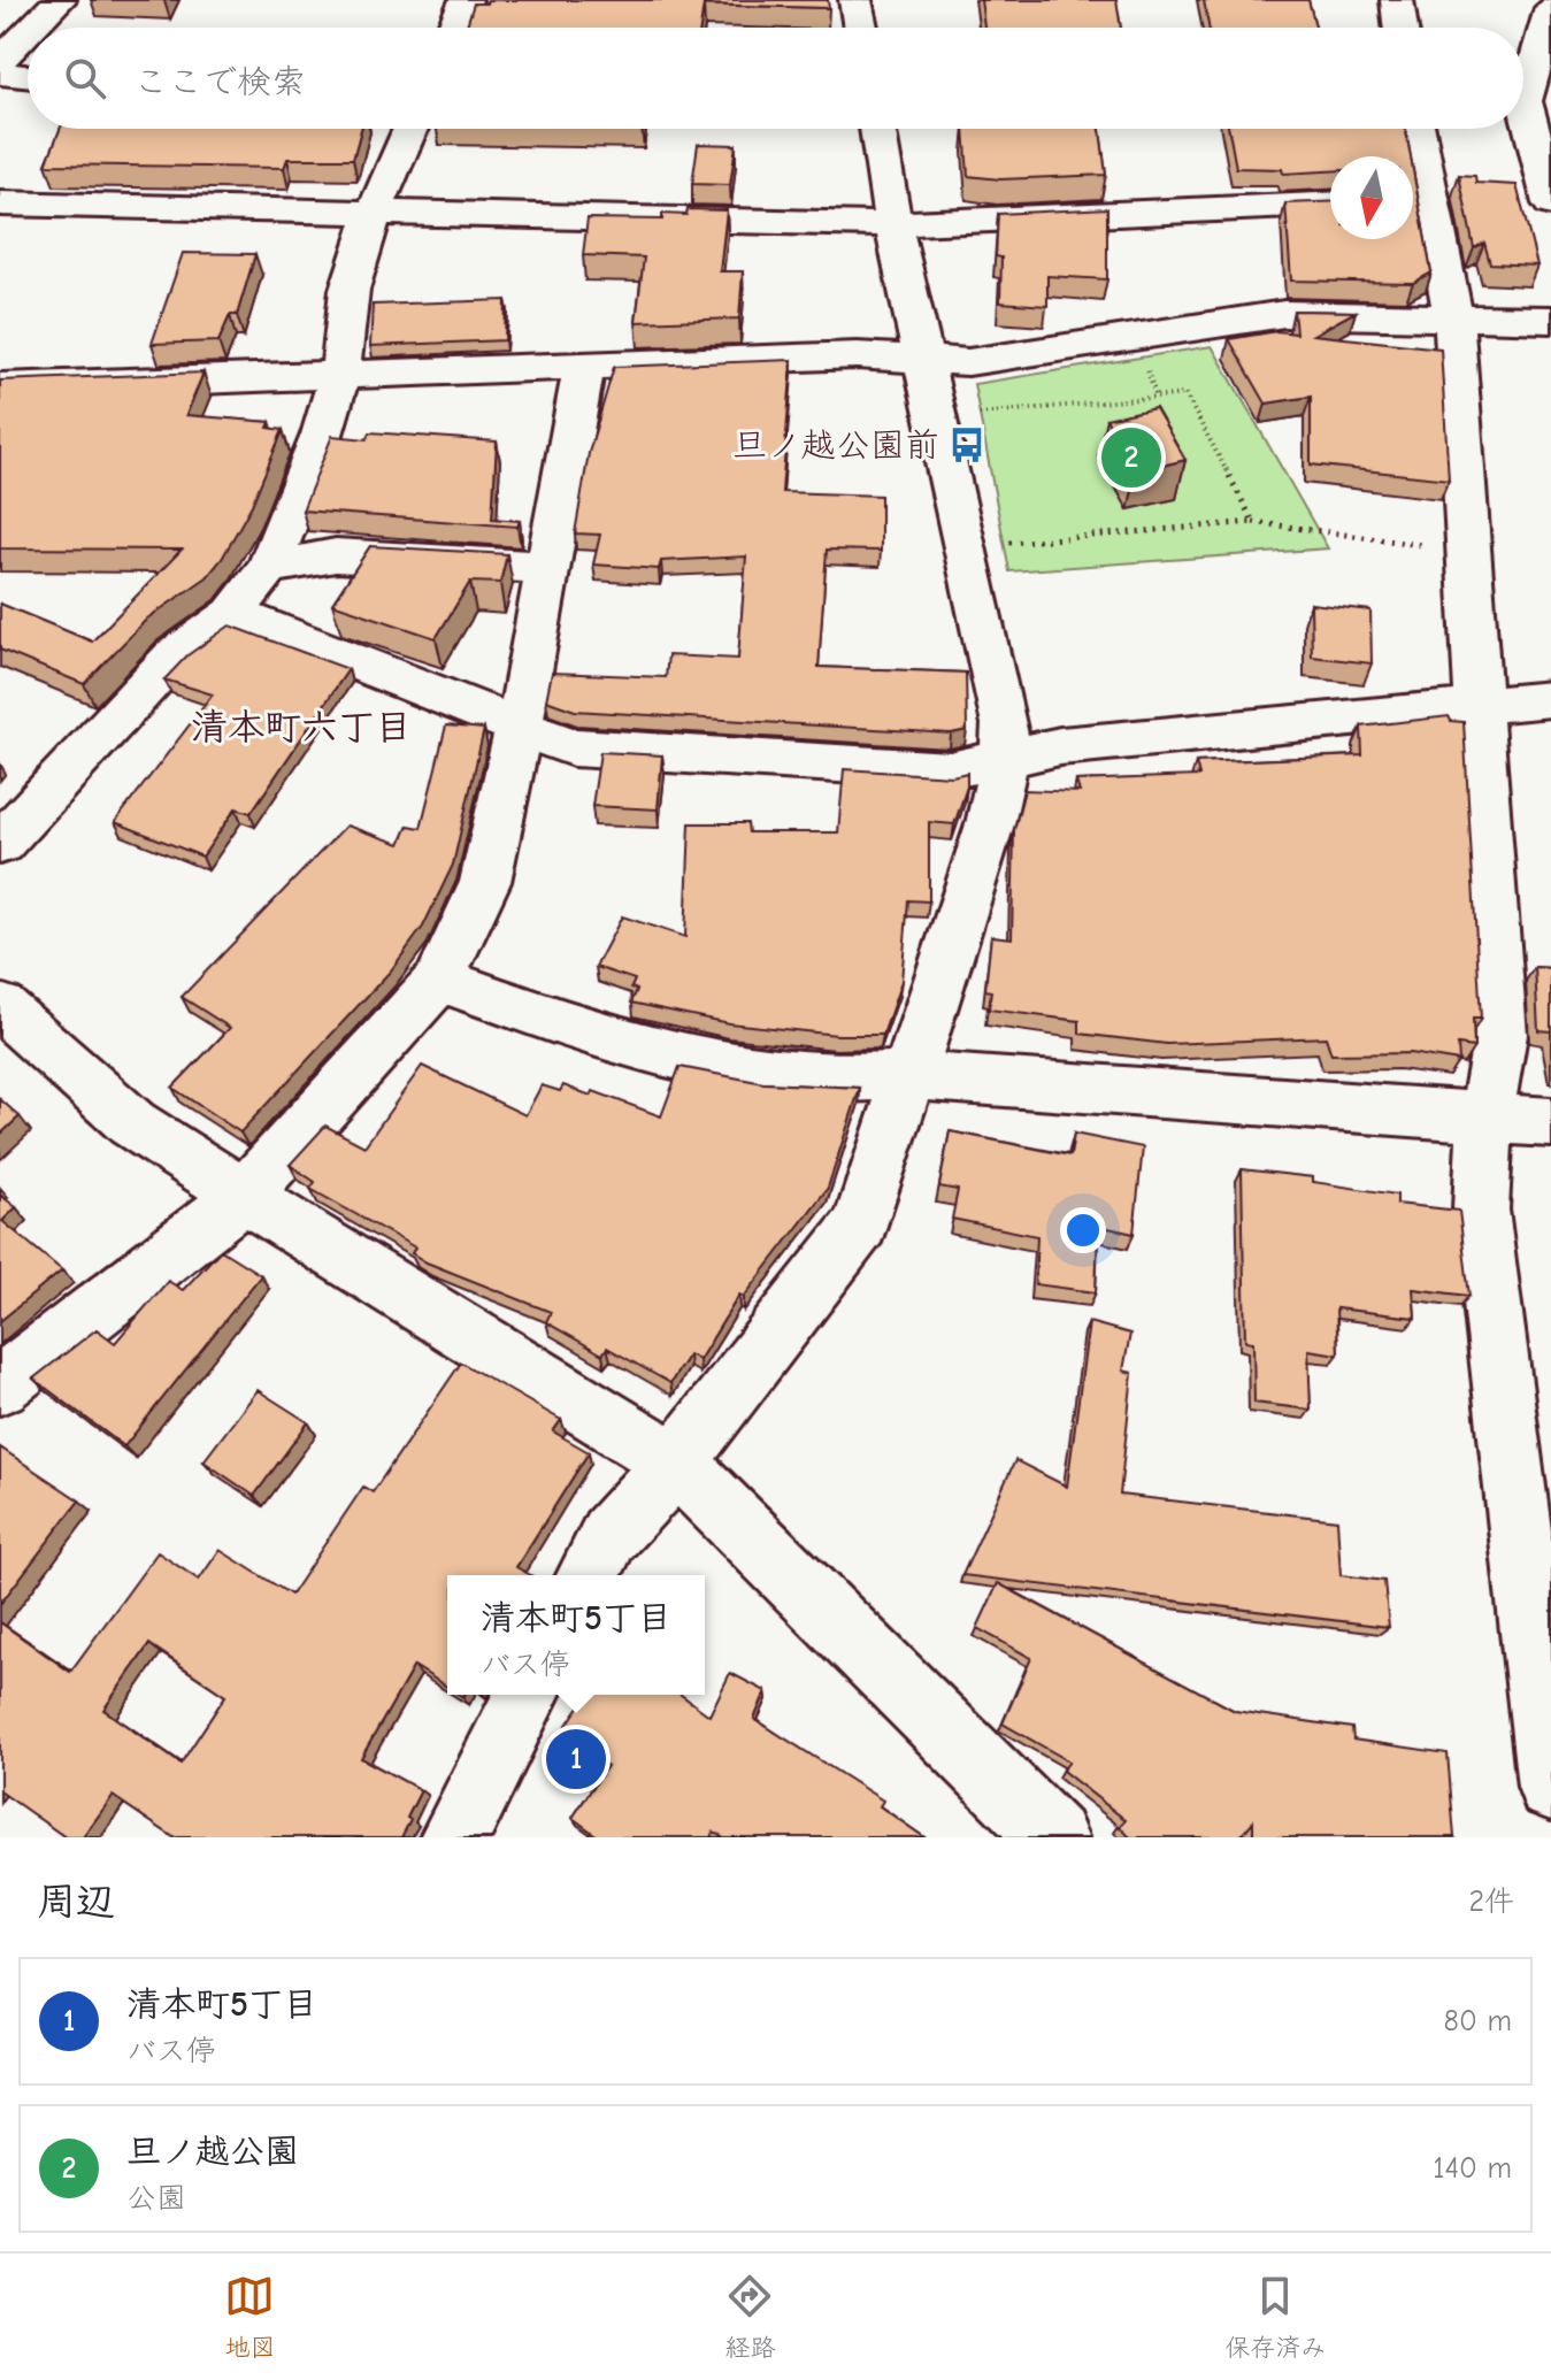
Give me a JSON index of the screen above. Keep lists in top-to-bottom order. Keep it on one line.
{"districts":["清本町六丁目"],"places":{"bus stop":["旦ノ越公園前"]},"north":"bottom","page":{"search":"ここで検索","pins":["2","1"],"popup":["清本町5丁目","バス停"],"heading":["周辺","2件"],"list":[{"mark":"1","name":"清本町5丁目","note":"バス停","value":"80 m"},{"mark":"2","name":"旦ノ越公園","note":"公園","value":"140 m"}],"nav":["地図","経路","保存済み"]}}
